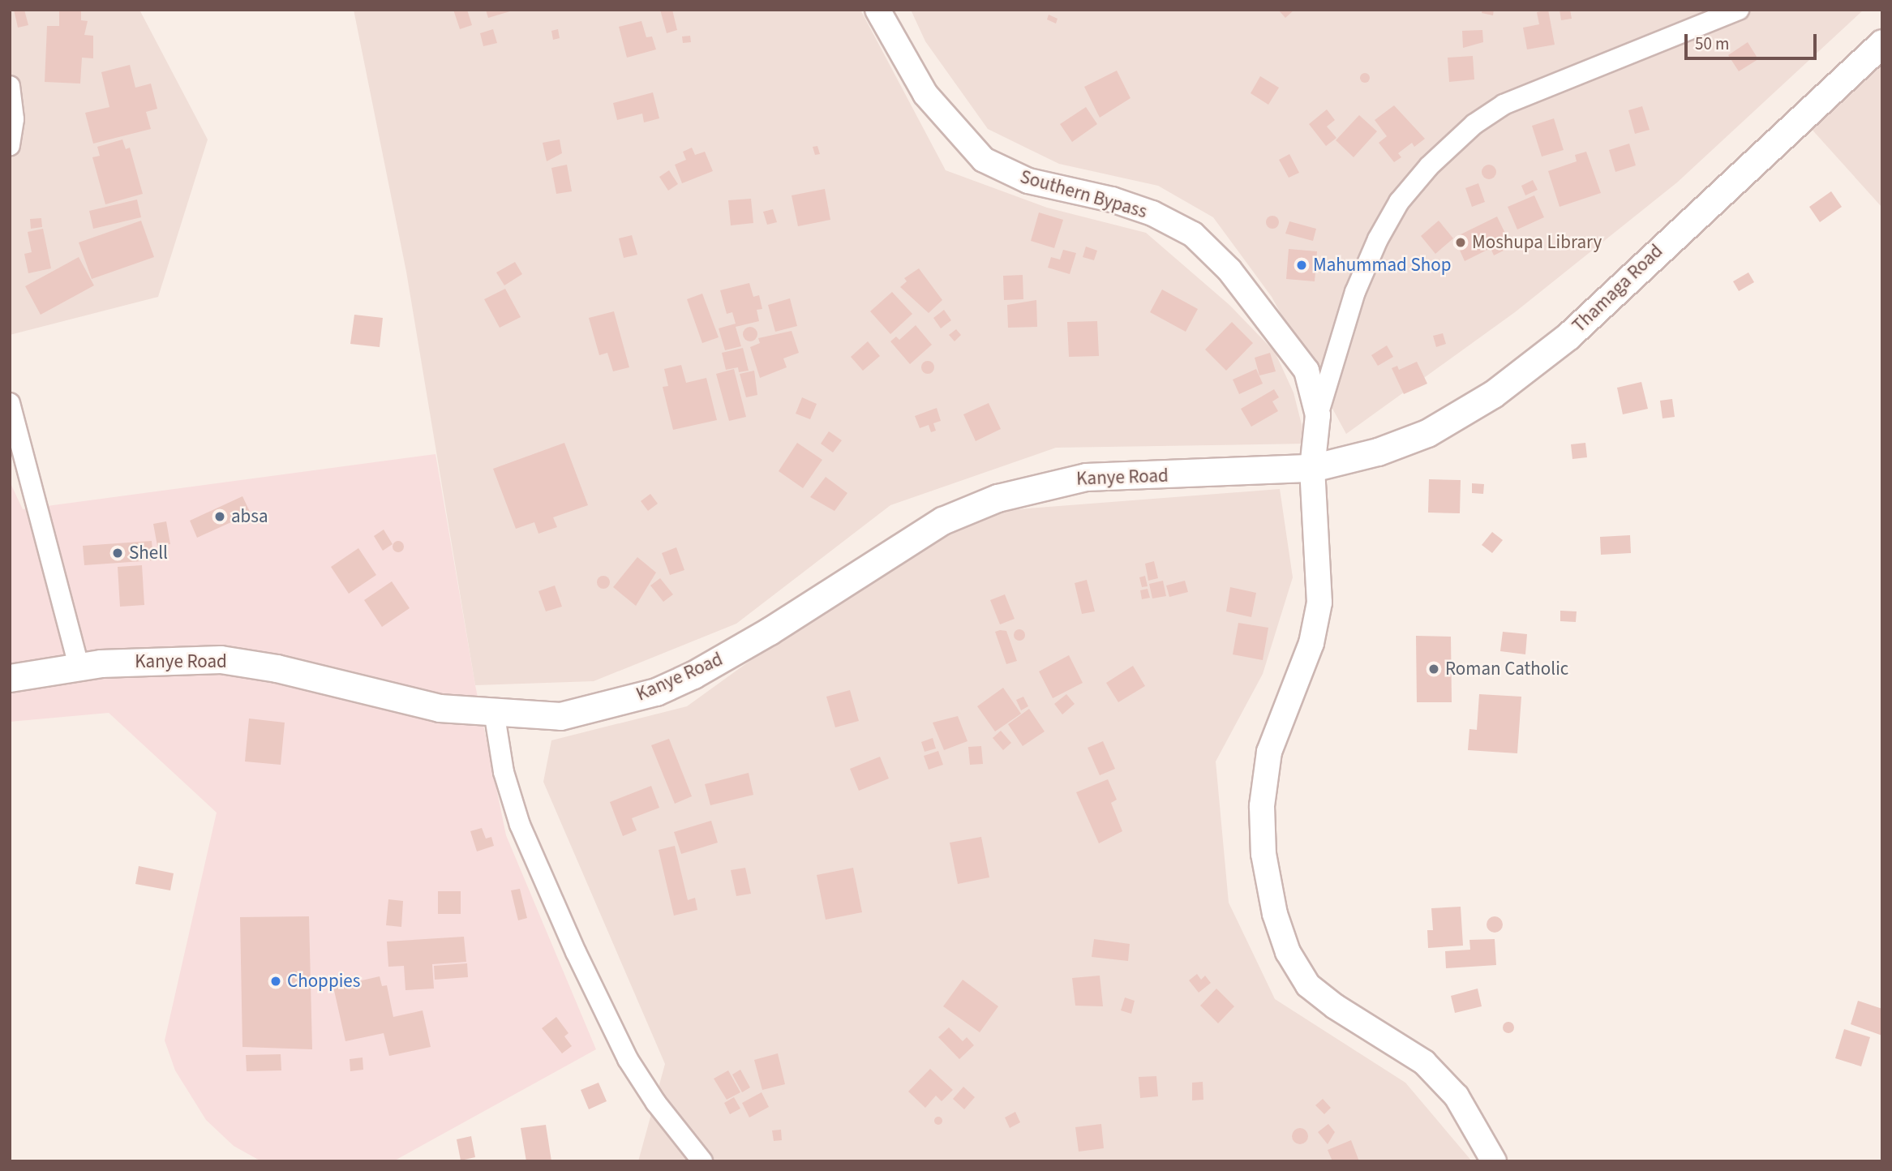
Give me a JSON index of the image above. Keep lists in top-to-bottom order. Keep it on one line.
{"streets":{"main road":["Thamaga Road","Kanye Road"],"street":["Southern Bypass"]},"crossings":[["Southern Bypass","Thamaga Road"],["Southern Bypass","Kanye Road"],["Thamaga Road","Kanye Road"]],"places":["Moshupa Library","Mahummad Shop","absa","Shell","Roman Catholic","Choppies"],"scale_bar":"50 m"}
